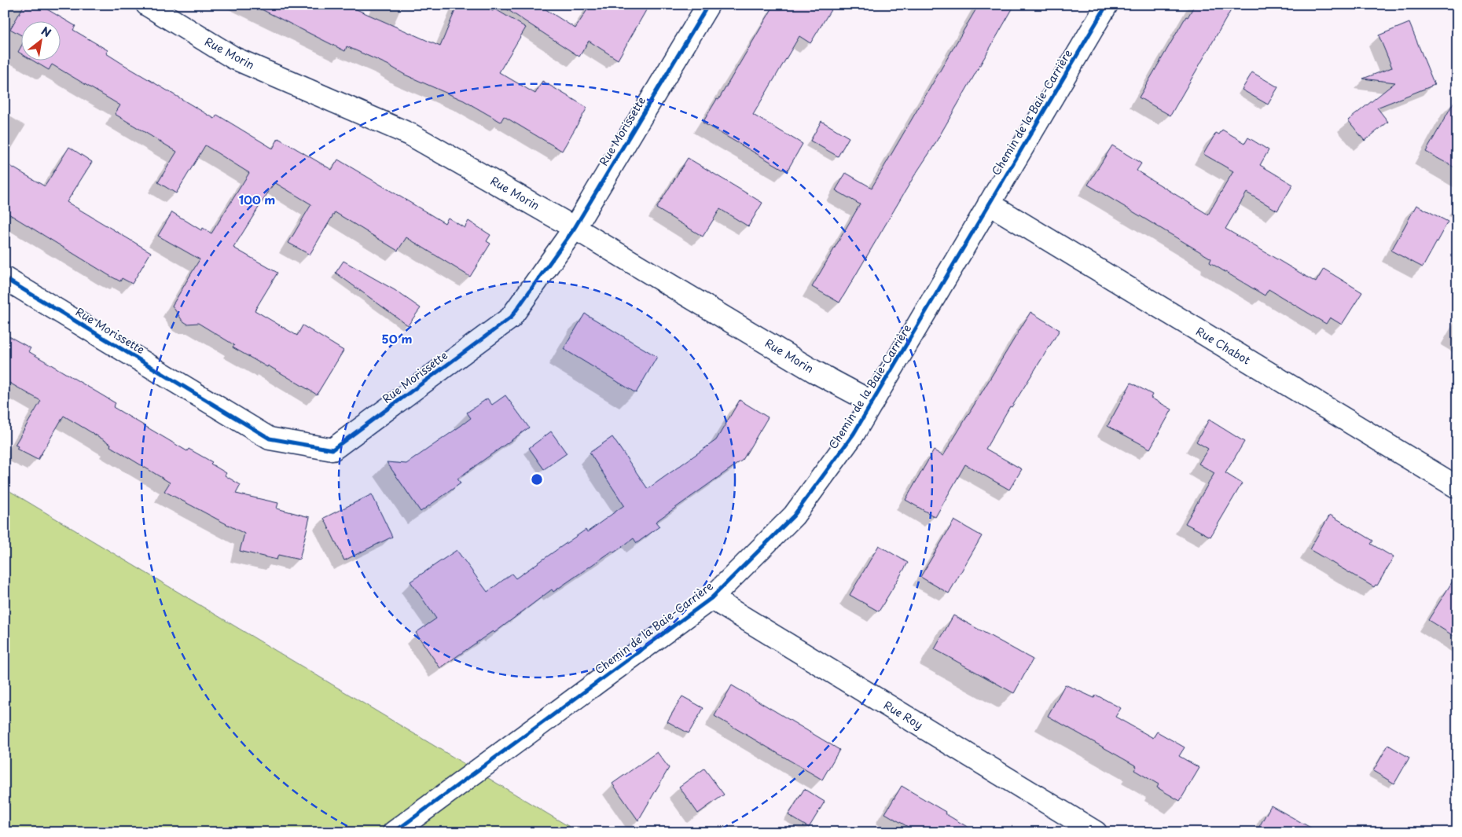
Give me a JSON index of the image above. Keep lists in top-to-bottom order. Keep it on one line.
{"streets":{"street":["Rue Morin","Chemin de la Baie-Carrière","Rue Morissette","Rue Chabot","Rue Roy"]},"crossings":[["Rue Morin","Chemin de la Baie-Carrière"],["Rue Morin","Rue Morissette"],["Chemin de la Baie-Carrière","Rue Chabot"],["Chemin de la Baie-Carrière","Rue Roy"]],"north":"top right","rings":["100 m","50 m"]}
